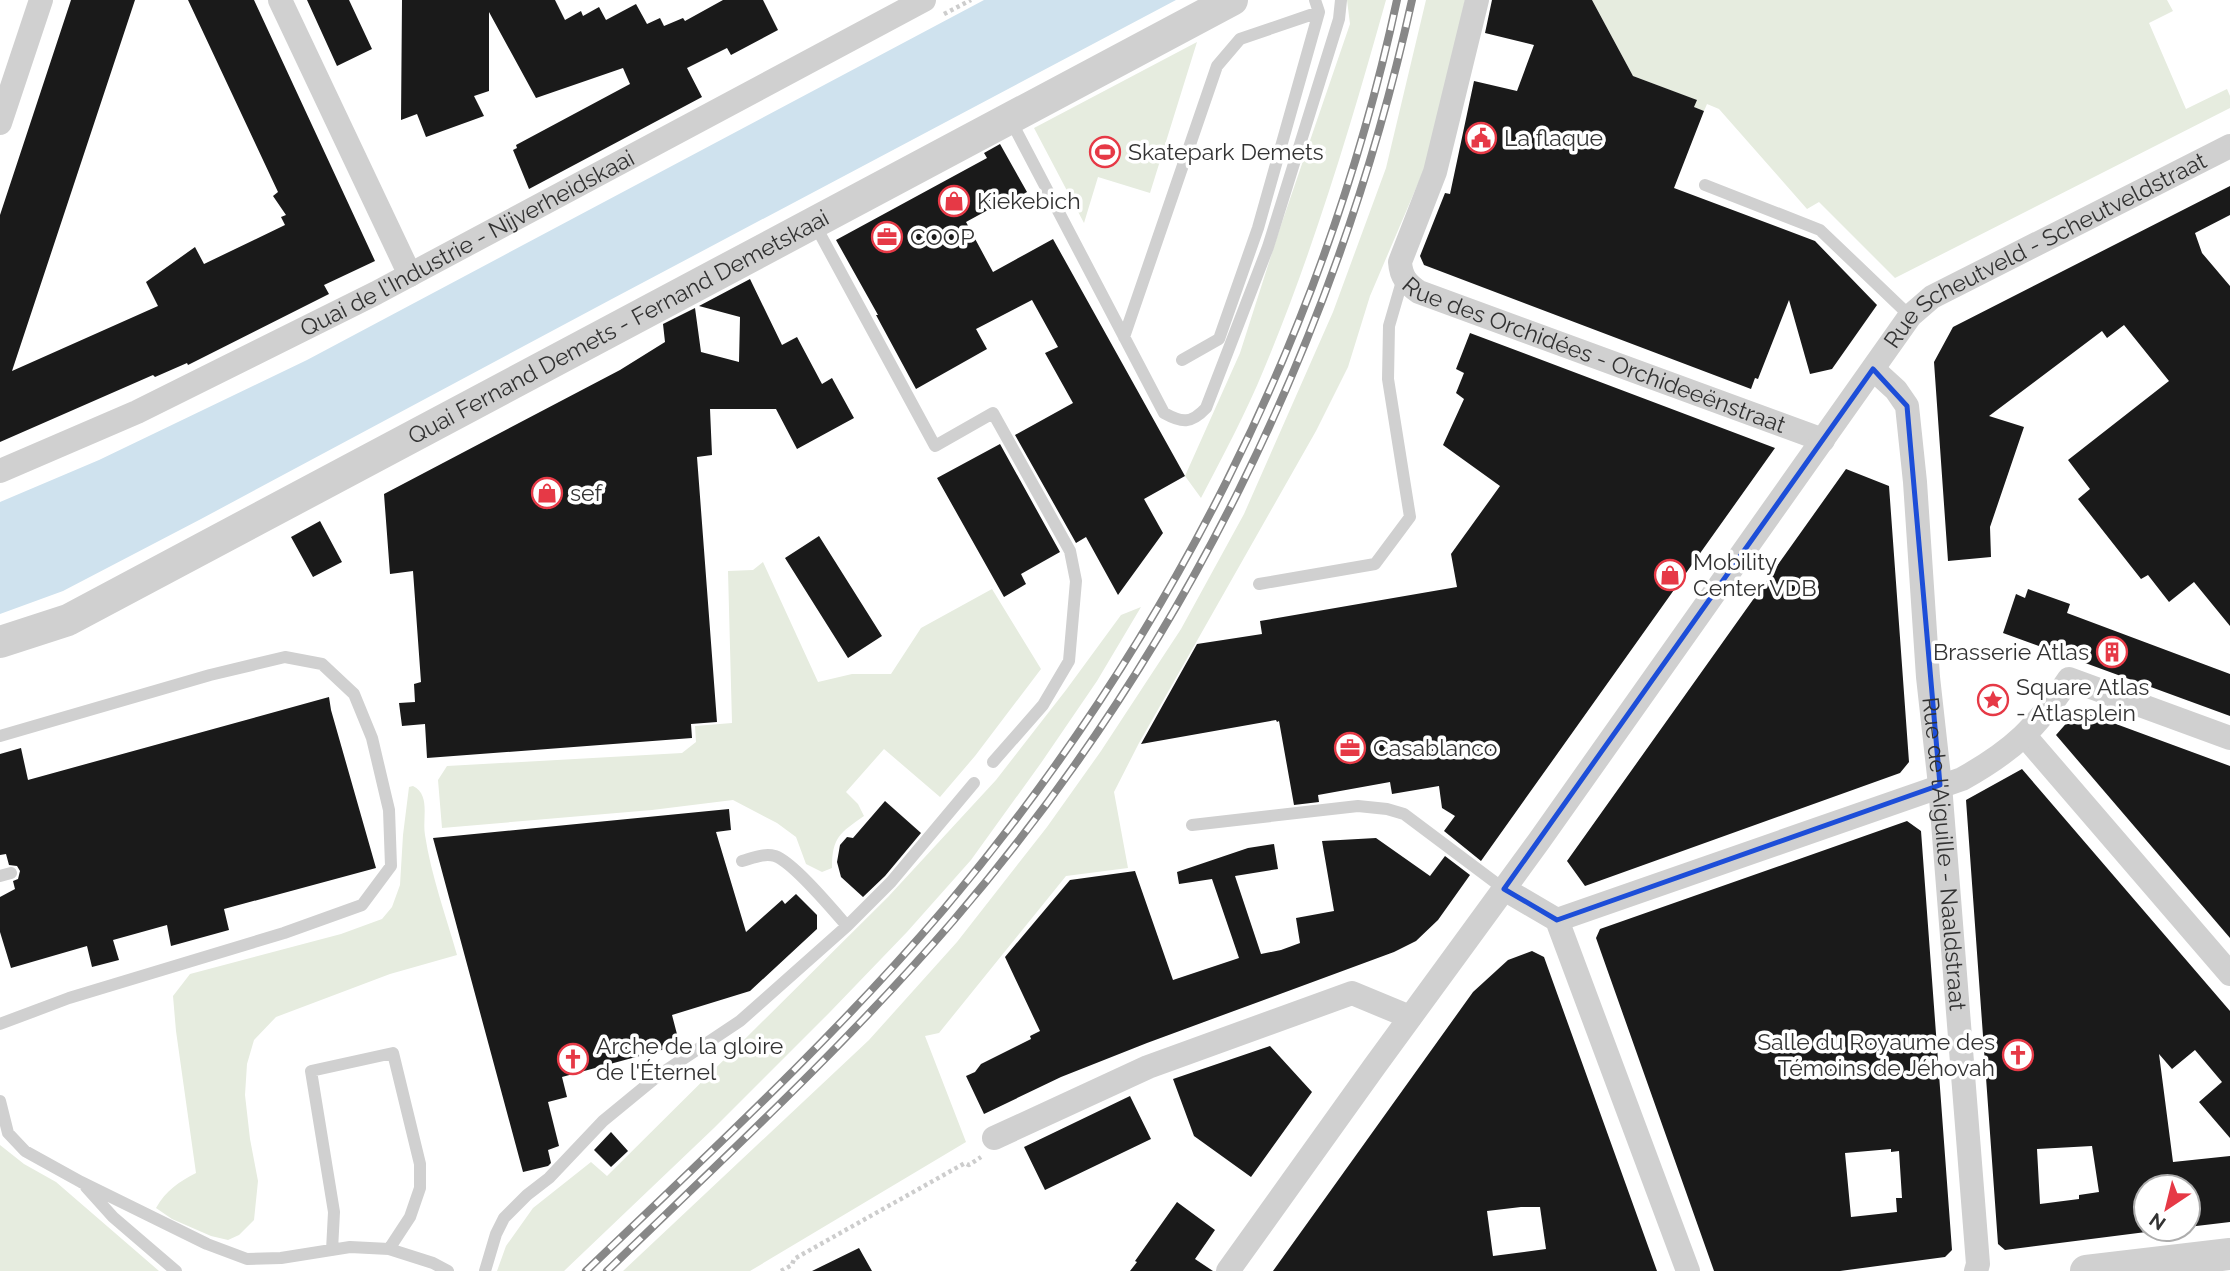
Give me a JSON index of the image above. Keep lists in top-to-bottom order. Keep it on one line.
{"streets":{"street":["Quai de l'Industrie - Nijverheidskaai","Rue Scheutveld - Scheutveldstraat","Quai Fernand Demets - Fernand Demetskaai","Rue des Orchidées - Orchideeënstraat","Rue de l'Aiguille - Naaldstraat"]},"crossings":[["Rue Scheutveld - Scheutveldstraat","Rue des Orchidées - Orchideeënstraat"],["Rue Scheutveld - Scheutveldstraat","Rue de l'Aiguille - Naaldstraat"]],"places":{"public building":["La flaque"],"sports":["Skatepark Demets"],"shop":["Kiekebich","sef","Mobility Center VDB"],"office":["COOP","Casablanco"],"building":["Brasserie Atlas"],"place":["Square Atlas - Atlasplein"],"church":["Salle du Royaume des Témoins de Jéhovah","Arche de la gloire de l'Éternel"]},"north":"bottom left"}
